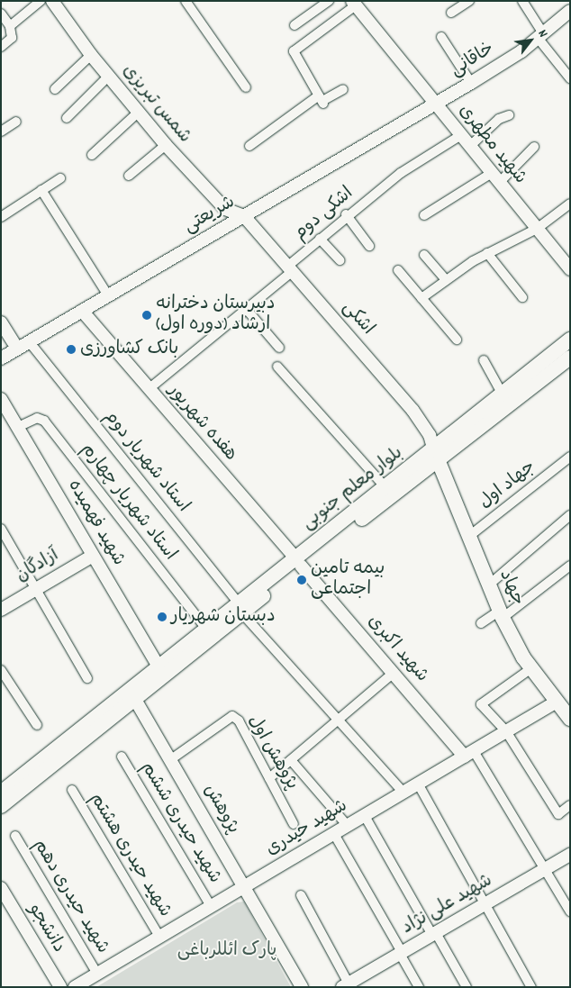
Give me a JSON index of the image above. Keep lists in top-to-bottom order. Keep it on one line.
{"streets":{"main road":["بلوار معلم جنوبی","جهاد"],"street":["خاقانی","شمس تبریزی","شهید مطهری","اشکی دوم","شریعتی","اشکی","هفده شهریور","استاد شهریار دوم","جهاد اول","استاد شهریار چهارم","شهید فهمیده","آزادگان","شهید اکبری","پژوهش اول","پژوهش","شهید حیدری ششم","شهید حیدری","شهید حیدری هشتم","شهید حیدری دهم","شهید علی نژاد","دانشجو"]},"crossings":[["خاقانی","شهید مطهری"],["خاقانی","شریعتی"],["شمس تبریزی","شریعتی"],["شمس تبریزی","اشکی"],["شهید مطهری","اشکی دوم"],["شهید مطهری","شریعتی"],["اشکی دوم","اشکی"],["اشکی دوم","هفده شهریور"],["شریعتی","اشکی"],["شریعتی","هفده شهریور"],["شریعتی","استاد شهریار دوم"],["اشکی","بلوار معلم جنوبی"],["اشکی","جهاد"],["هفده شهریور","بلوار معلم جنوبی"],["هفده شهریور","شهید اکبری"],["استاد شهریار دوم","شهید حیدری"],["جهاد اول","جهاد"],["بلوار معلم جنوبی","جهاد"],["بلوار معلم جنوبی","شهید اکبری"],["استاد شهریار چهارم","شهید فهمیده"],["شهید فهمیده","آزادگان"],["جهاد","شهید حیدری"],["شهید اکبری","شهید حیدری"],["پژوهش اول","پژوهش"],["پژوهش","شهید حیدری"],["شهید حیدری ششم","شهید حیدری"],["شهید حیدری","شهید حیدری هشتم"],["شهید حیدری","شهید حیدری دهم"]],"parks":["پارک ائللرباغی"],"places":["دبیرستان دخترانه ارشاد (دوره اول)","بانک کشاورزی","بیمه تامین اجتماعی","دبستان شهریار"],"north":"top right"}
